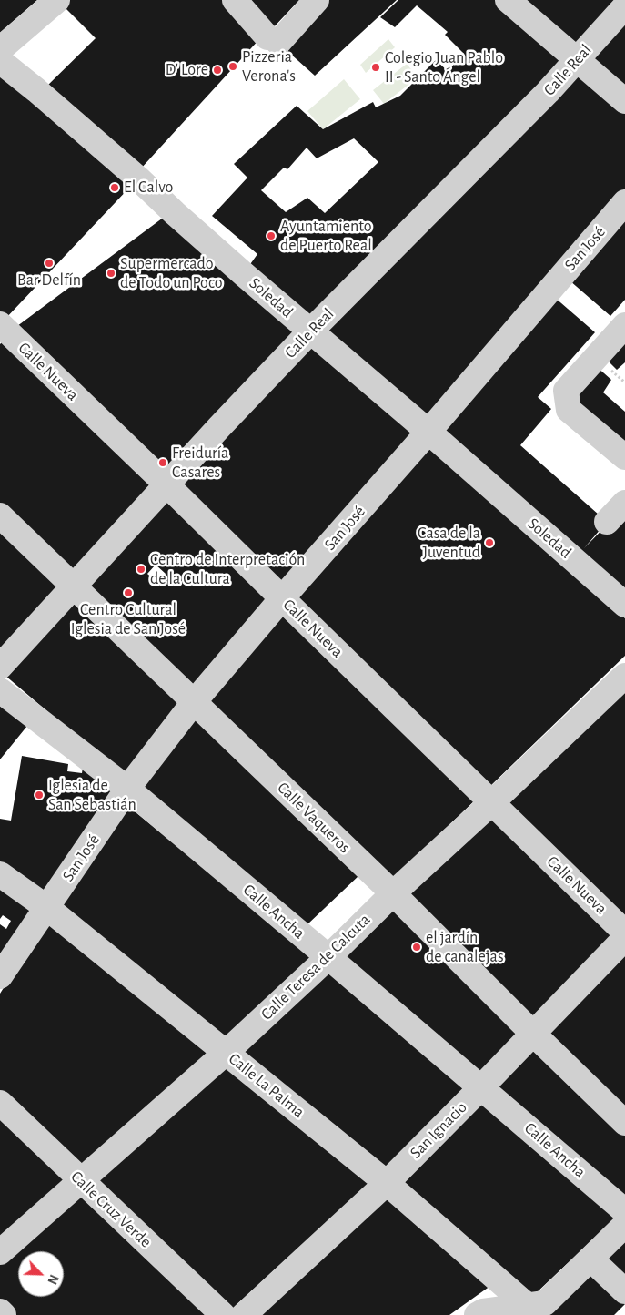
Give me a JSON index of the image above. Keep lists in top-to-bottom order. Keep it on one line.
{"streets":{"street":["Calle Real","San José","Soledad","Calle Nueva","Calle Vaqueros","Calle Ancha","Calle Teresa de Calcuta","Calle La Palma","San Ignacio","Calle Cruz Verde"]},"crossings":[["Calle Real","Soledad"],["Calle Real","Calle Nueva"],["Calle Real","Calle Vaqueros"],["San José","Soledad"],["San José","Calle Nueva"],["San José","Calle Vaqueros"],["San José","Calle Ancha"],["San José","Calle La Palma"],["Calle Nueva","Calle Teresa de Calcuta"],["Calle Vaqueros","Calle Teresa de Calcuta"],["Calle Vaqueros","San Ignacio"],["Calle Ancha","Calle Teresa de Calcuta"],["Calle Ancha","San Ignacio"],["Calle Teresa de Calcuta","Calle La Palma"],["Calle Teresa de Calcuta","Calle Cruz Verde"],["Calle La Palma","San Ignacio"]],"places":["Pizzeria Verona's","Colegio Juan Pablo II - Santo Ángel","D' Lore","El Calvo","Ayuntamiento de Puerto Real","Bar Delfín","Supermercado de Todo un Poco","Freiduría Casares","Casa de la Juventud","Centro de Interpretación de la Cultura","Centro Cultural Iglesia de San José","Iglesia de San Sebastián","el jardín de canalejas"],"north":"bottom right"}
